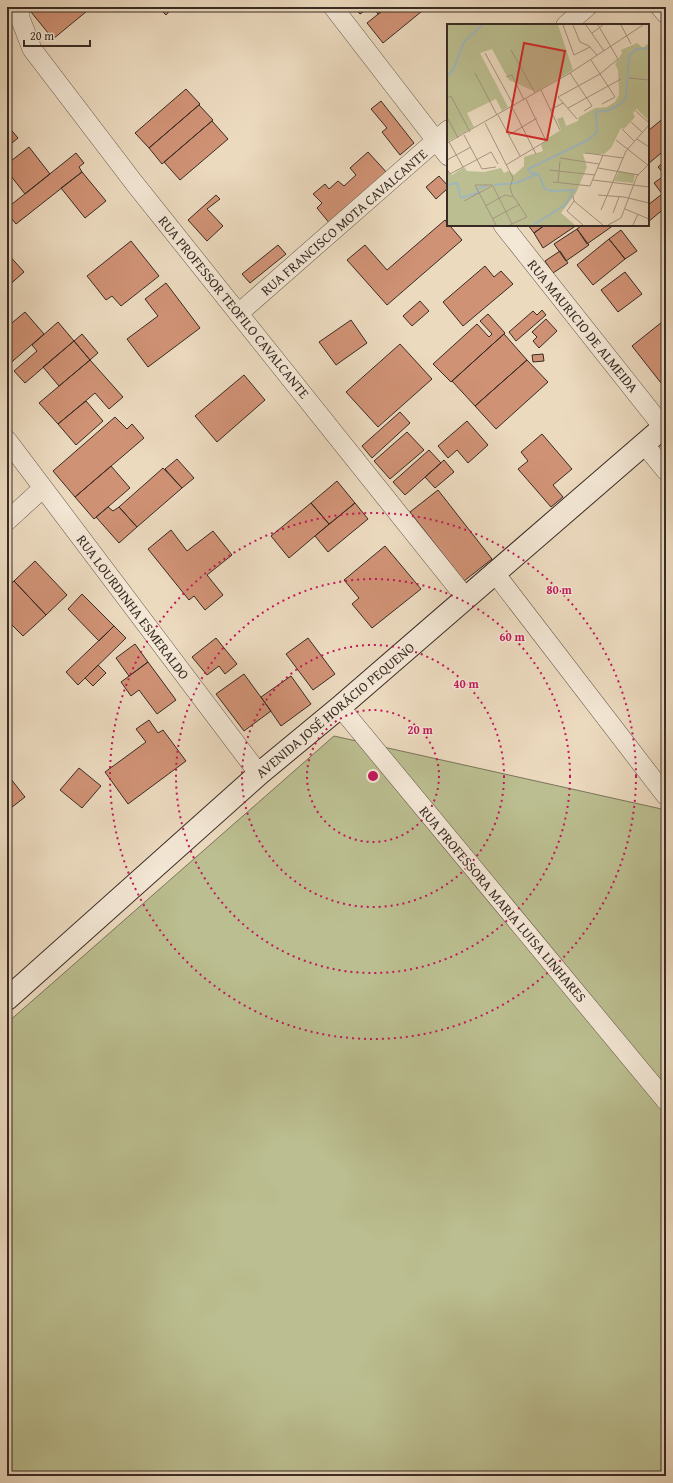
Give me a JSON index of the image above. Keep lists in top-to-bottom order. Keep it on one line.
{"streets":{"street":["RUA FRANCISCO MOTA CAVALCANTE","RUA PROFESSOR TEOFILO CAVALCANTE","RUA MAURICIO DE ALMEIDA","RUA LOURDINHA ESMERALDO","AVENIDA JOSÉ HORÁCIO PEQUENO","RUA PROFESSORA MARIA LUISA LINHARES"]},"crossings":[["RUA FRANCISCO MOTA CAVALCANTE","RUA PROFESSOR TEOFILO CAVALCANTE"],["RUA PROFESSOR TEOFILO CAVALCANTE","AVENIDA JOSÉ HORÁCIO PEQUENO"],["RUA MAURICIO DE ALMEIDA","AVENIDA JOSÉ HORÁCIO PEQUENO"],["RUA LOURDINHA ESMERALDO","AVENIDA JOSÉ HORÁCIO PEQUENO"],["AVENIDA JOSÉ HORÁCIO PEQUENO","RUA PROFESSORA MARIA LUISA LINHARES"]],"scale_bar":"20 m","rings":["80 m","60 m","40 m","20 m"]}
